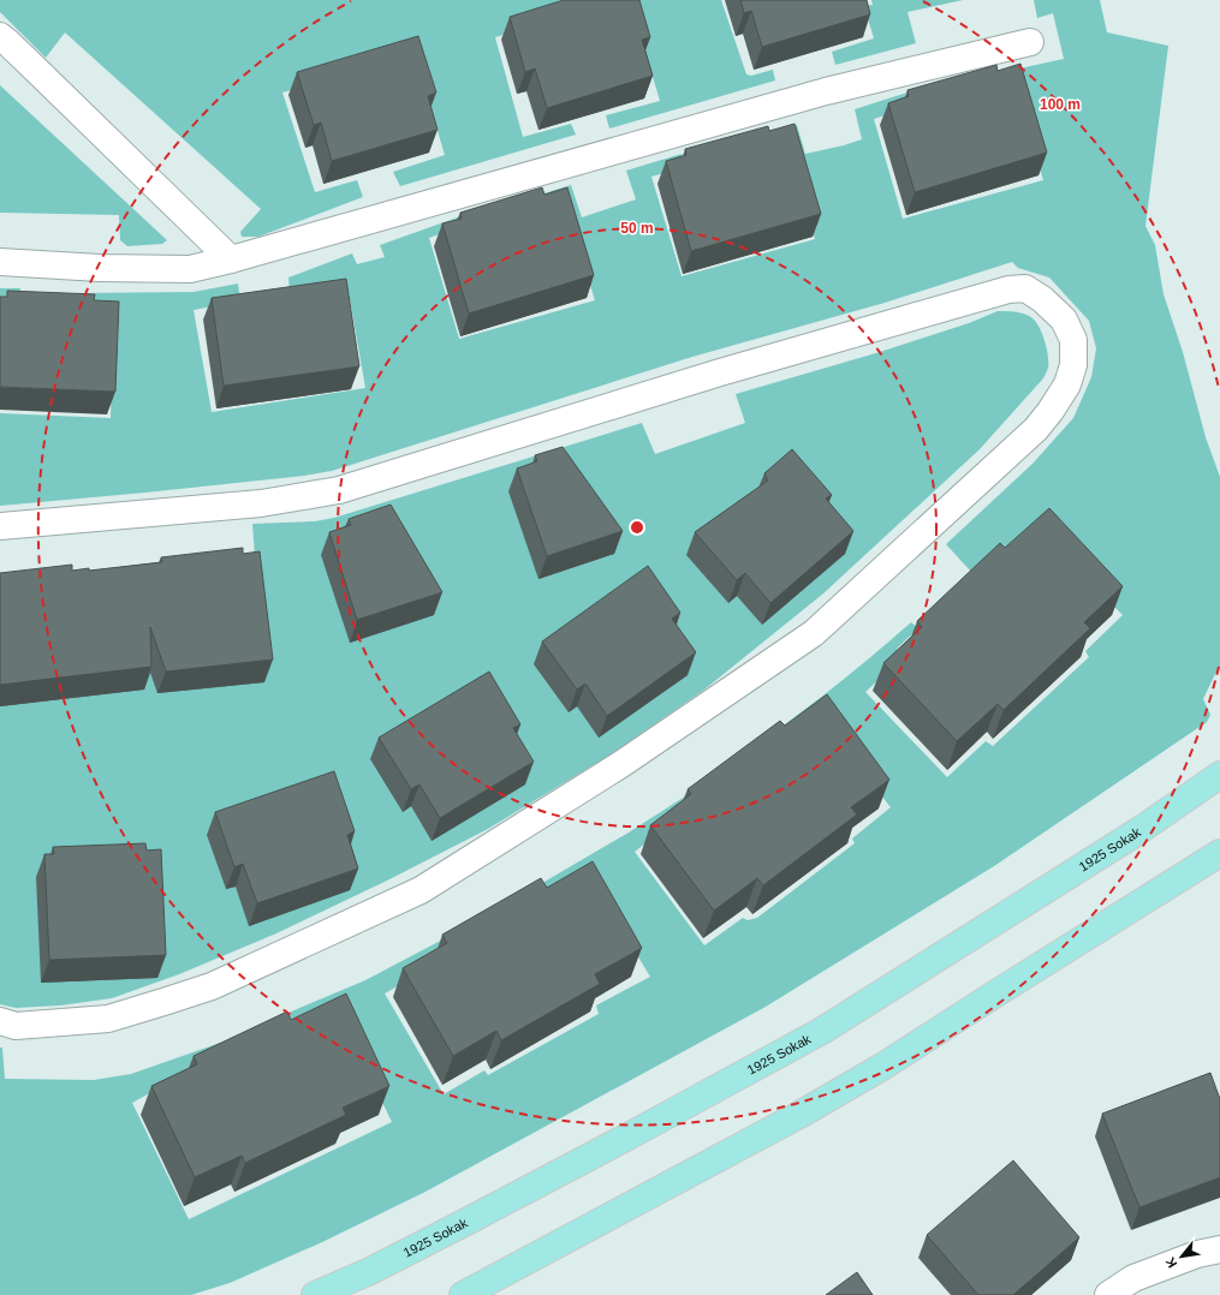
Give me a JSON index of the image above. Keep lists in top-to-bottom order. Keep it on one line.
{"streets":{"main road":["1925 Sokak"]},"north":"bottom left","rings":["100 m","50 m"]}
